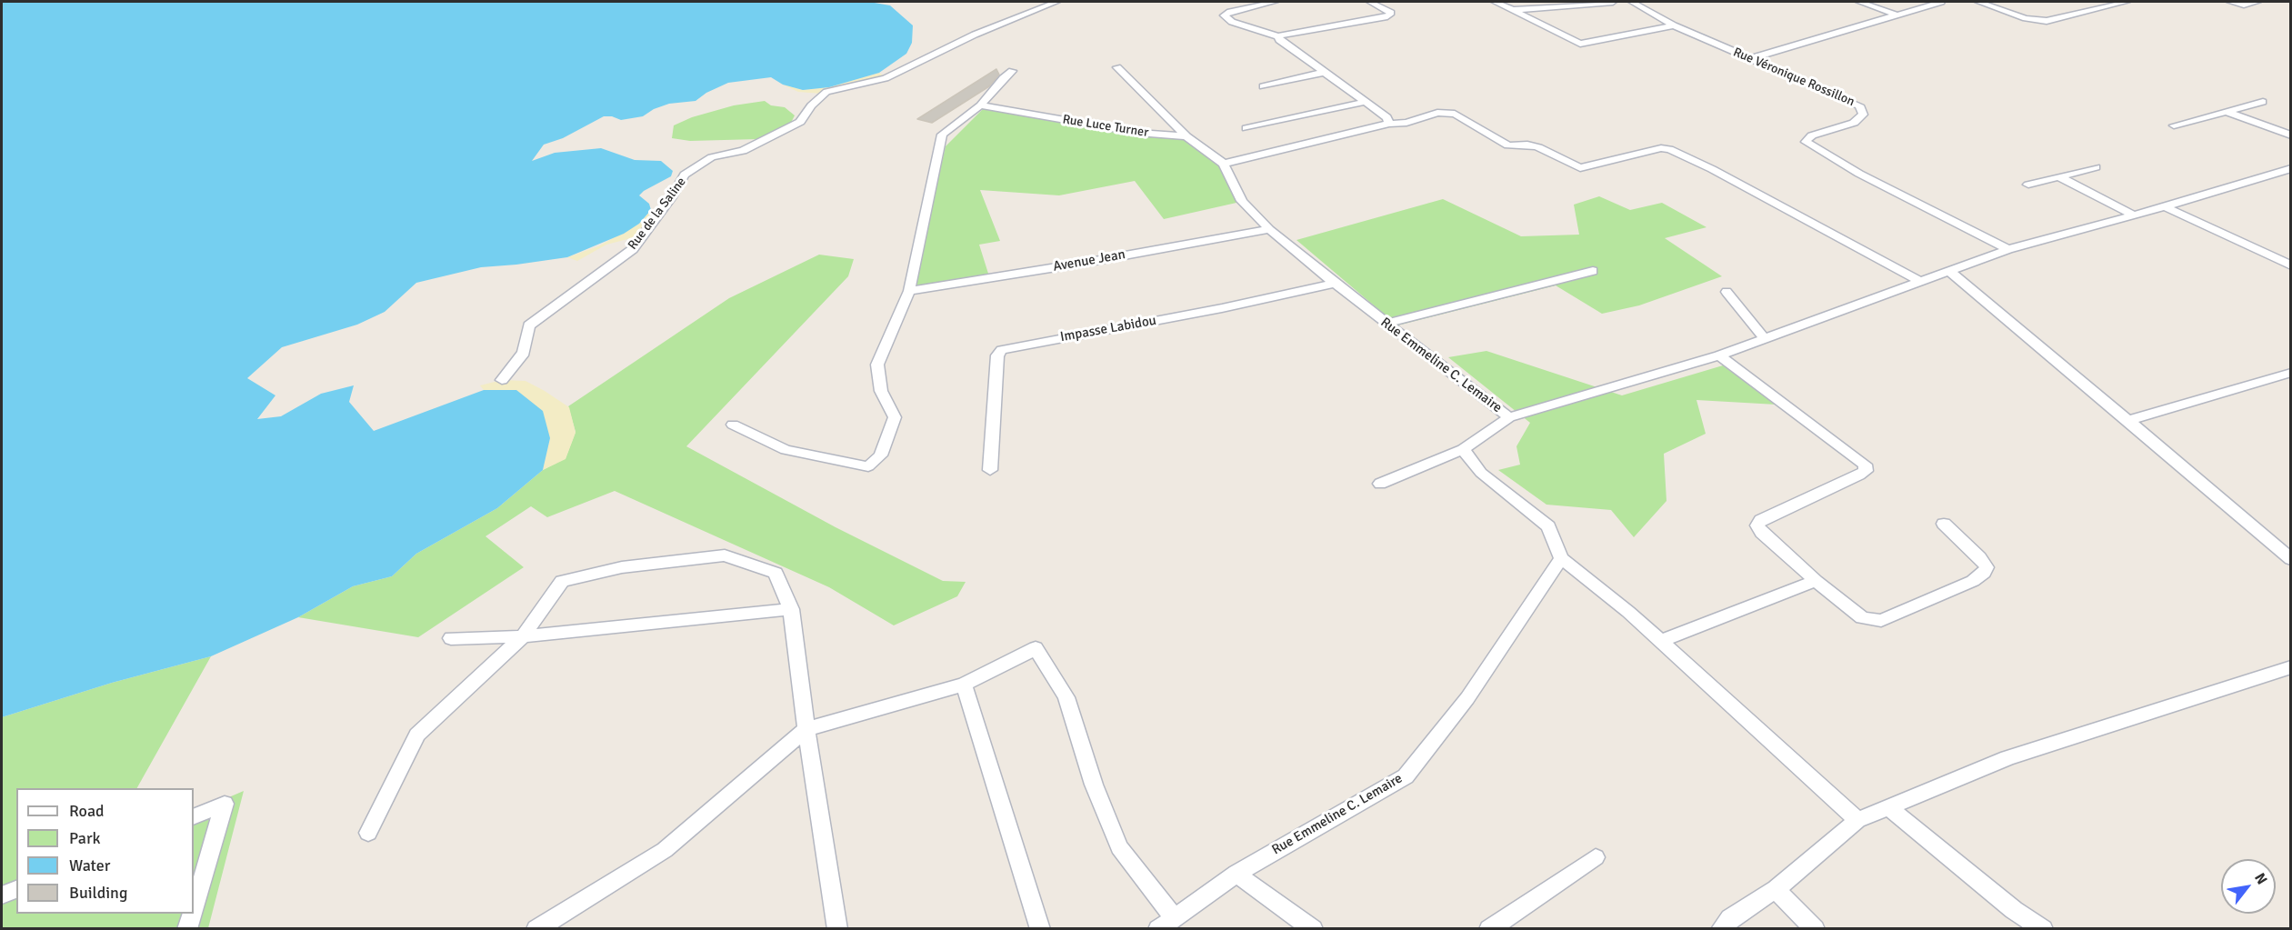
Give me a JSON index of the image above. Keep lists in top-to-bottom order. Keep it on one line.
{"streets":{"street":["Rue Véronique Rossillon","Rue Luce Turner","Rue de la Saline","Avenue Jean","Impasse Labidou","Rue Emmeline C. Lemaire"]},"crossings":[["Avenue Jean","Rue Emmeline C. Lemaire"],["Impasse Labidou","Rue Emmeline C. Lemaire"]],"legend":["Road","Park","Water","Building"],"north":"top right"}
